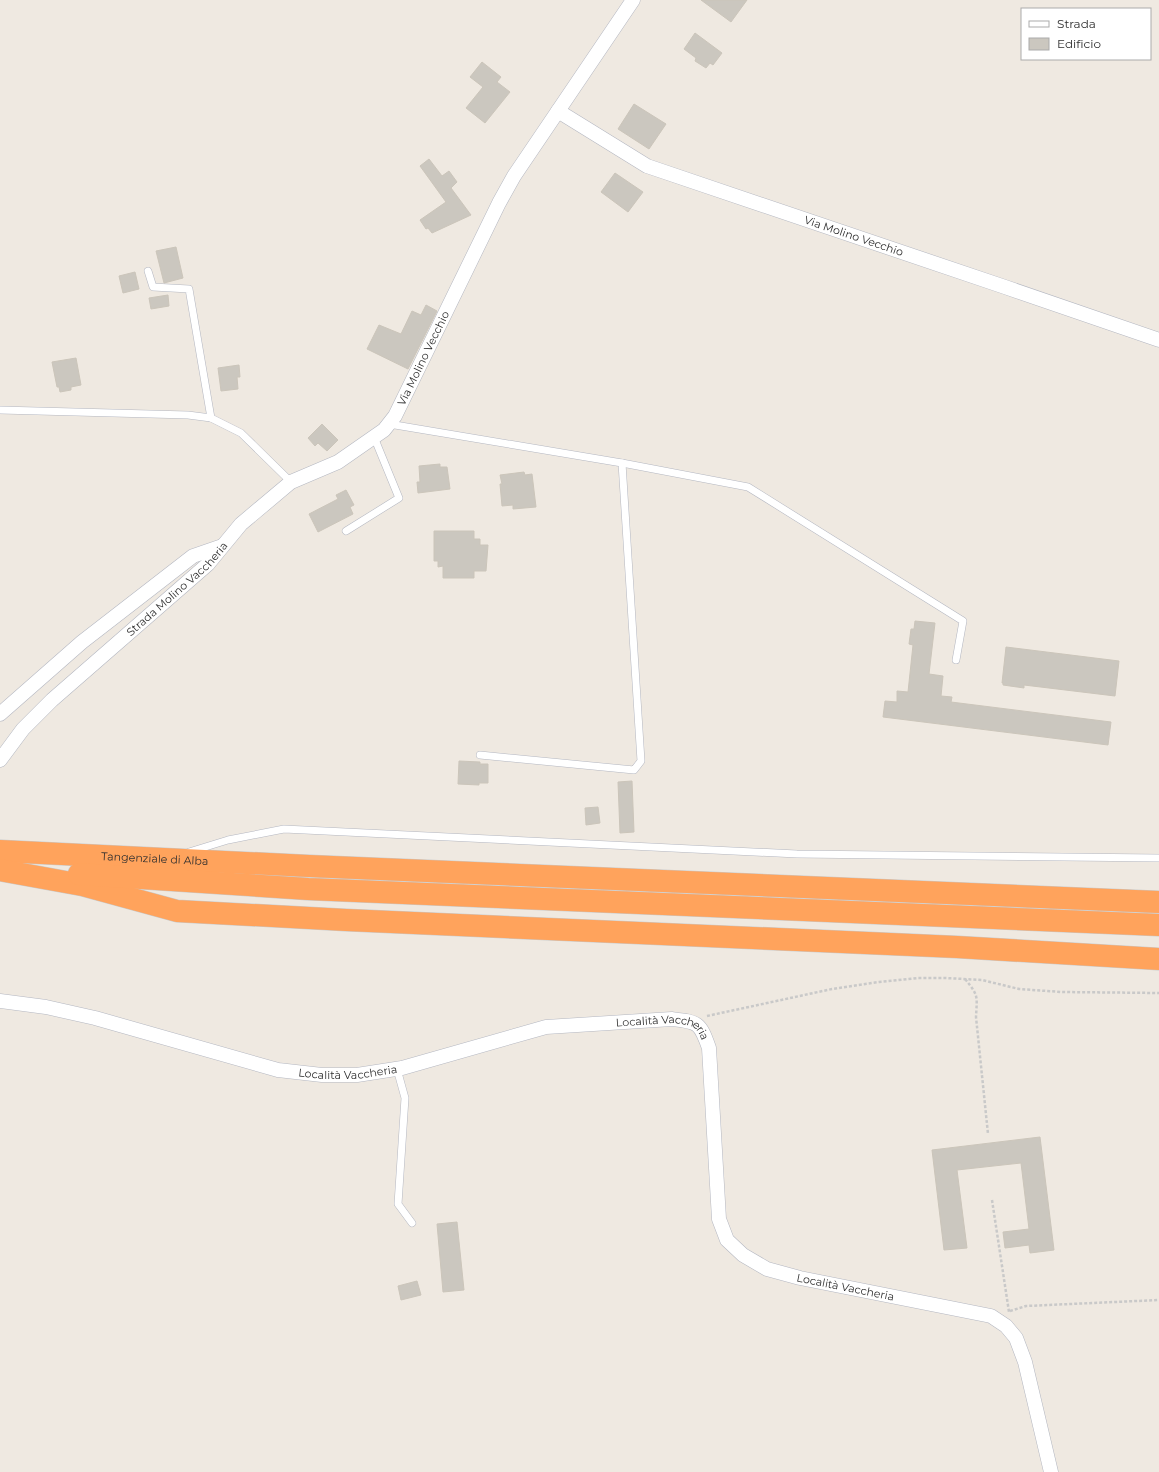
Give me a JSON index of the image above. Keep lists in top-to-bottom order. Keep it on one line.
{"streets":{"highway":["Tangenziale di Alba"],"street":["Via Molino Vecchio","Strada Molino Vaccheria","Località Vaccheria"]},"crossings":[["Via Molino Vecchio","Strada Molino Vaccheria"]],"legend":["Strada","Edificio"]}
